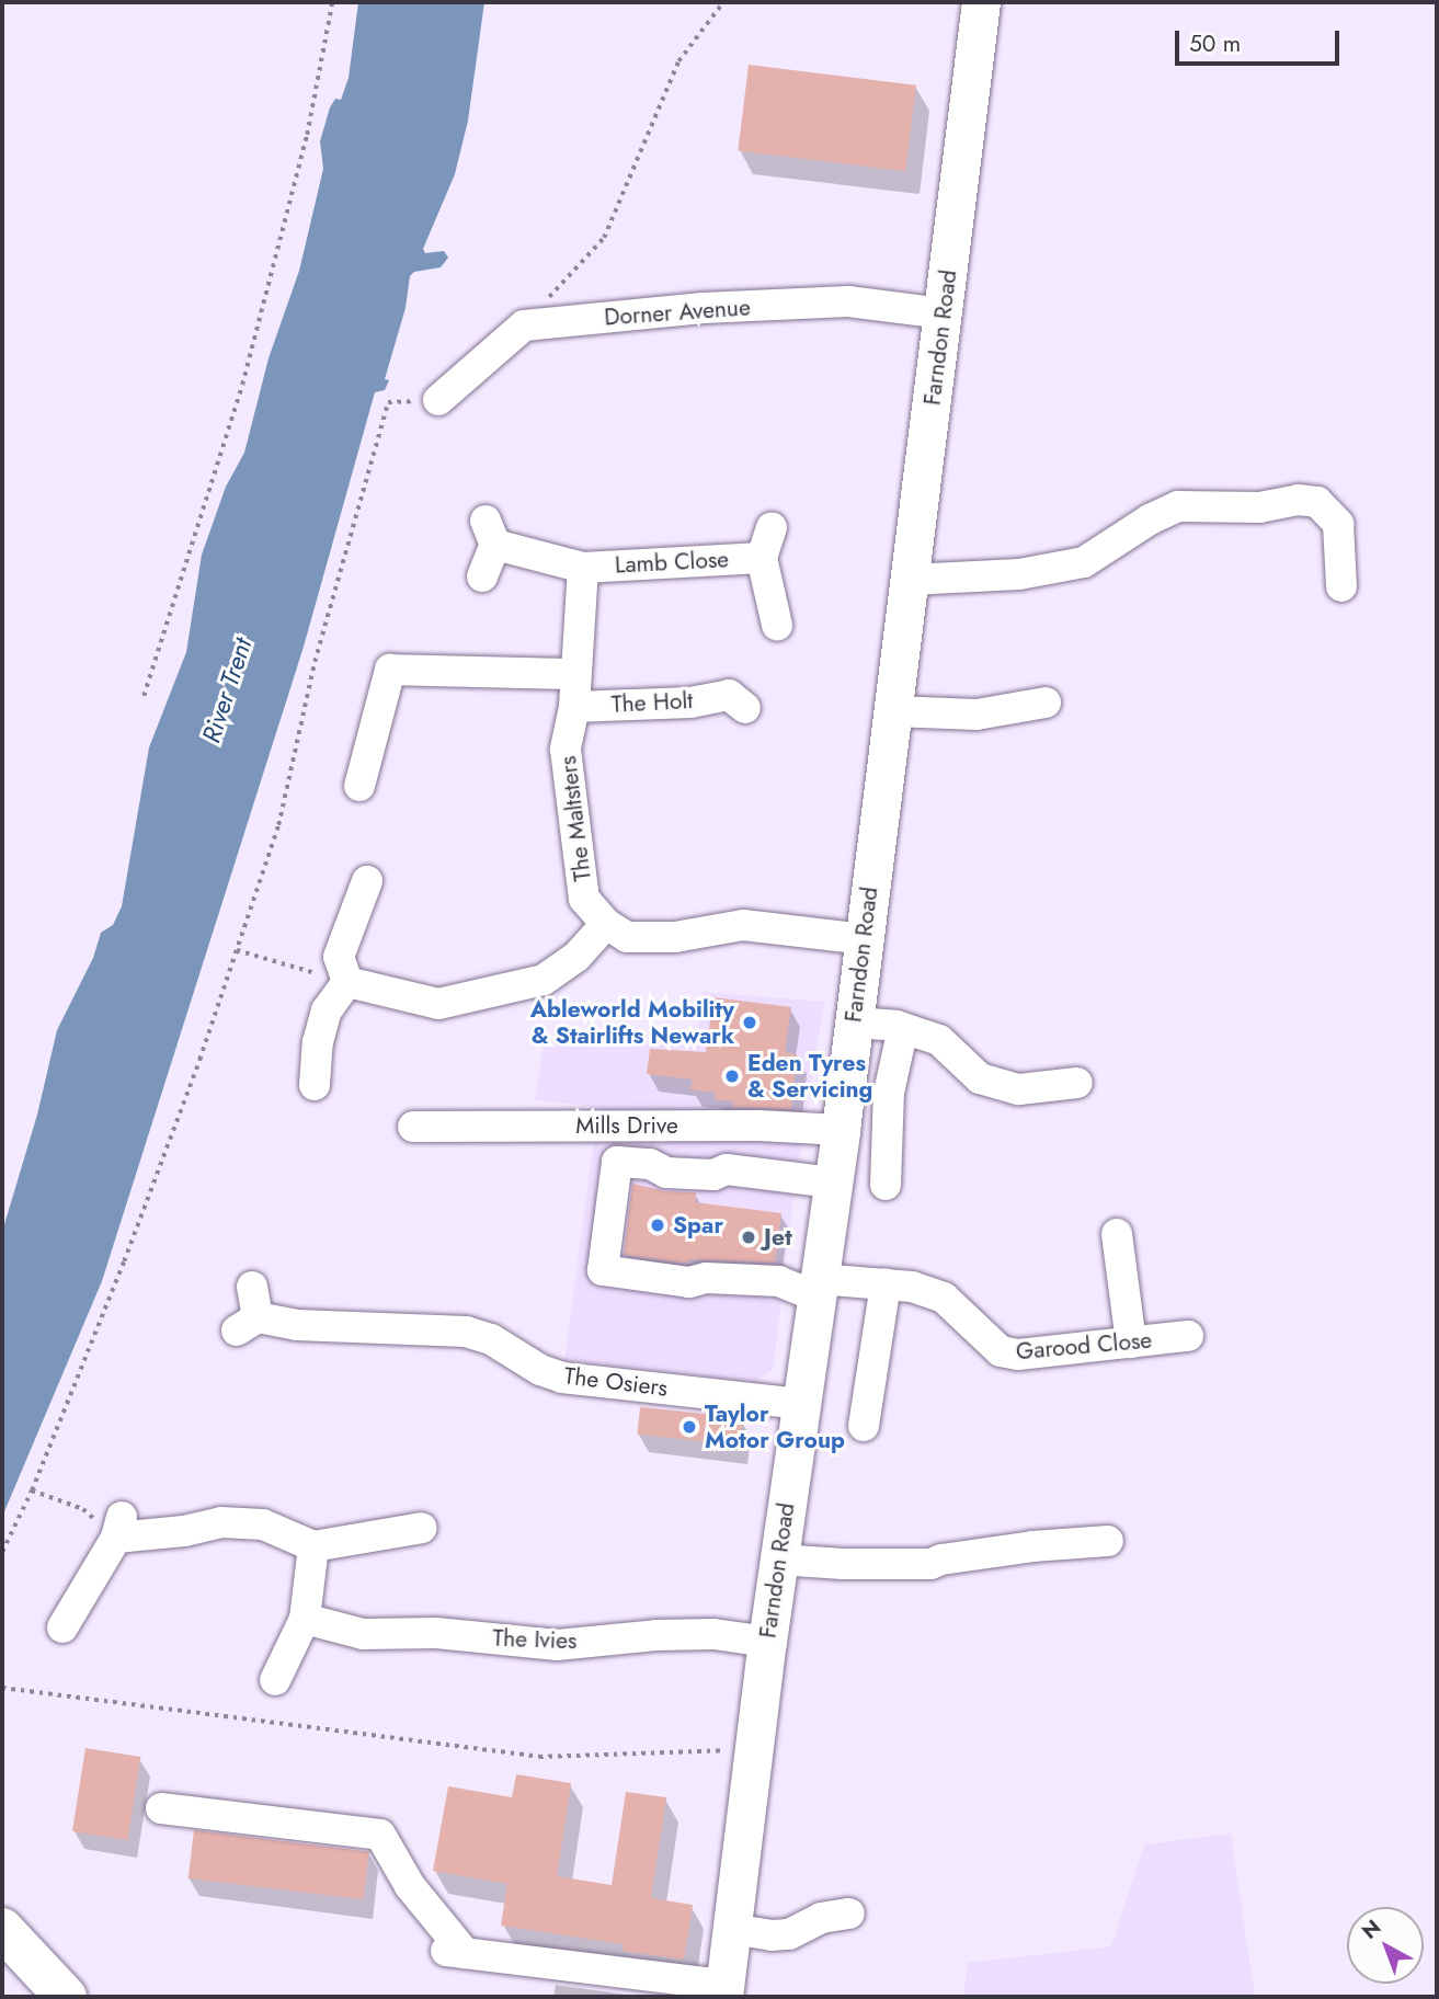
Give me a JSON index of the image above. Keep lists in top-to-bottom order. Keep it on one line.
{"streets":{"main road":["Farndon Road"],"street":["Dorner Avenue","Lamb Close","The Holt","The Maltsters","Mills Drive","Garood Close","The Osiers","The Ivies"]},"crossings":[["Dorner Avenue","Farndon Road"],["Farndon Road","Mills Drive"],["Farndon Road","Garood Close"],["Farndon Road","The Osiers"],["Farndon Road","The Ivies"],["Lamb Close","The Maltsters"],["The Holt","The Maltsters"]],"water":["River Trent"],"places":["Ableworld Mobility & Stairlifts Newark","Eden Tyres & Servicing","Spar","Jet","Taylor Motor Group"],"scale_bar":"50 m","north":"top left"}
